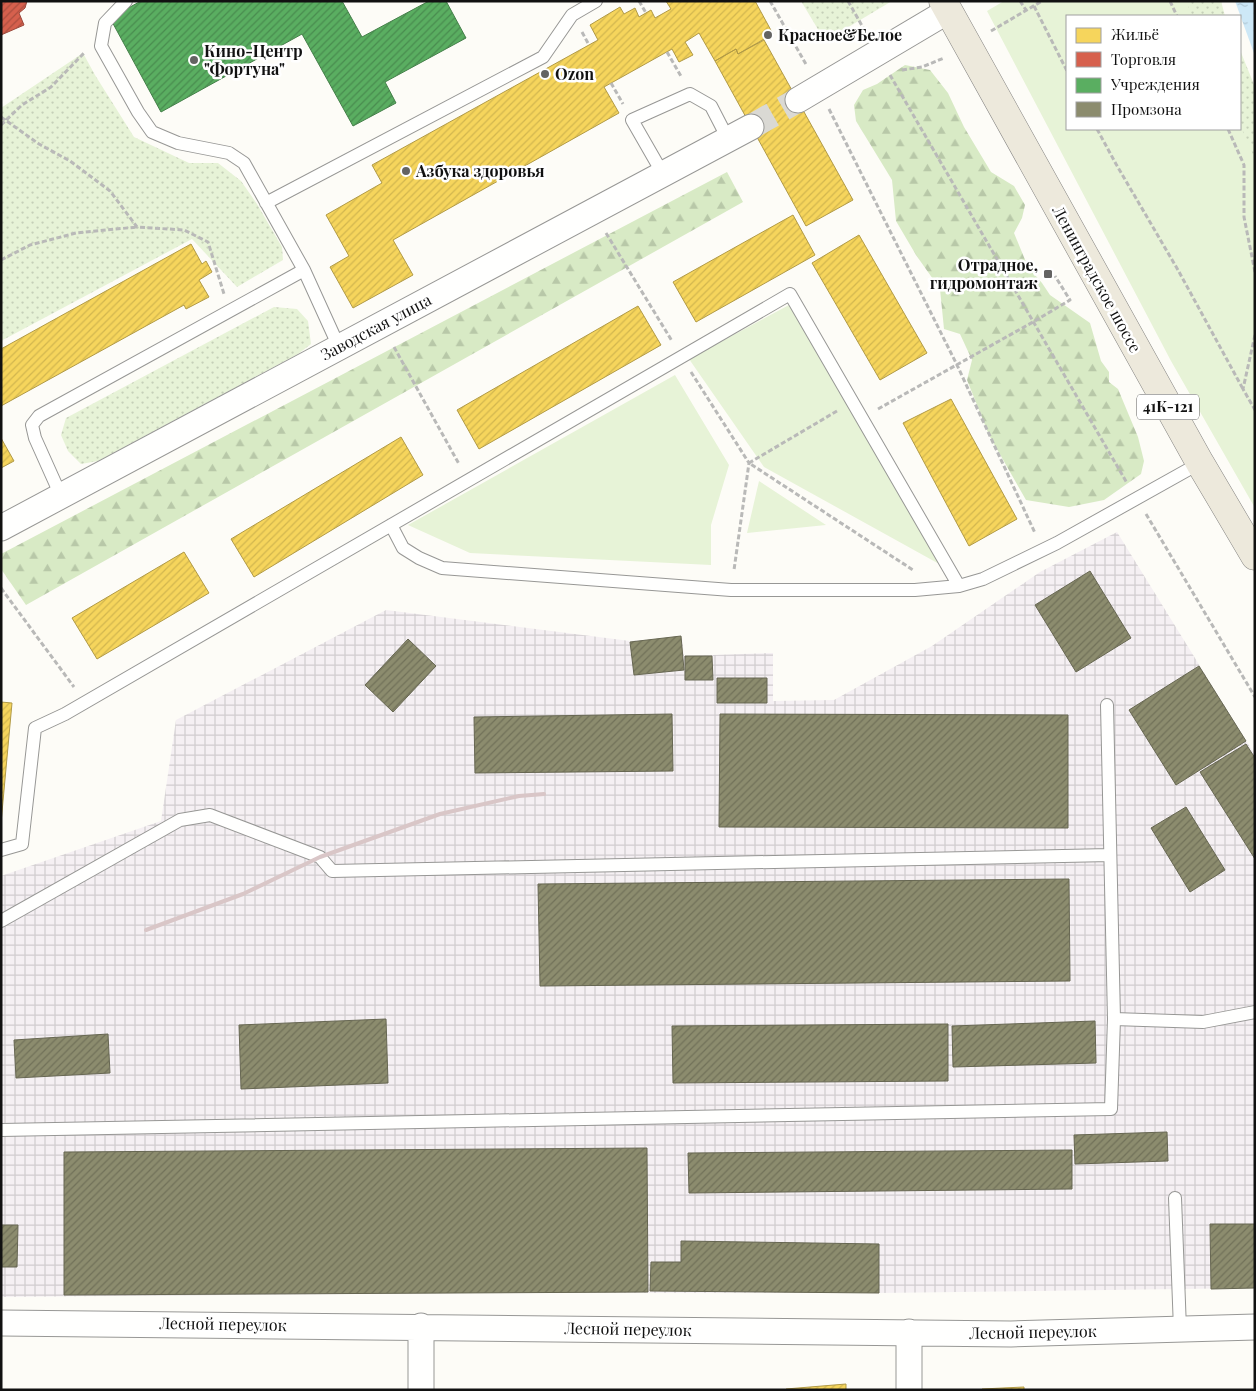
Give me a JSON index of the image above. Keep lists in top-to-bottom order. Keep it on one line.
{"streets":{"main road":["Ленинградское шоссе","41К-121"],"street":["Заводская улица","Лесной переулок"]},"places":{"other":["Красное&Белое","Кино-Центр \"Фортуна\"","Ozon","Азбука здоровья"],"transit":["Отрадное, гидромонтаж"]},"legend":["Жильё","Торговля","Учреждения","Промзона"]}
